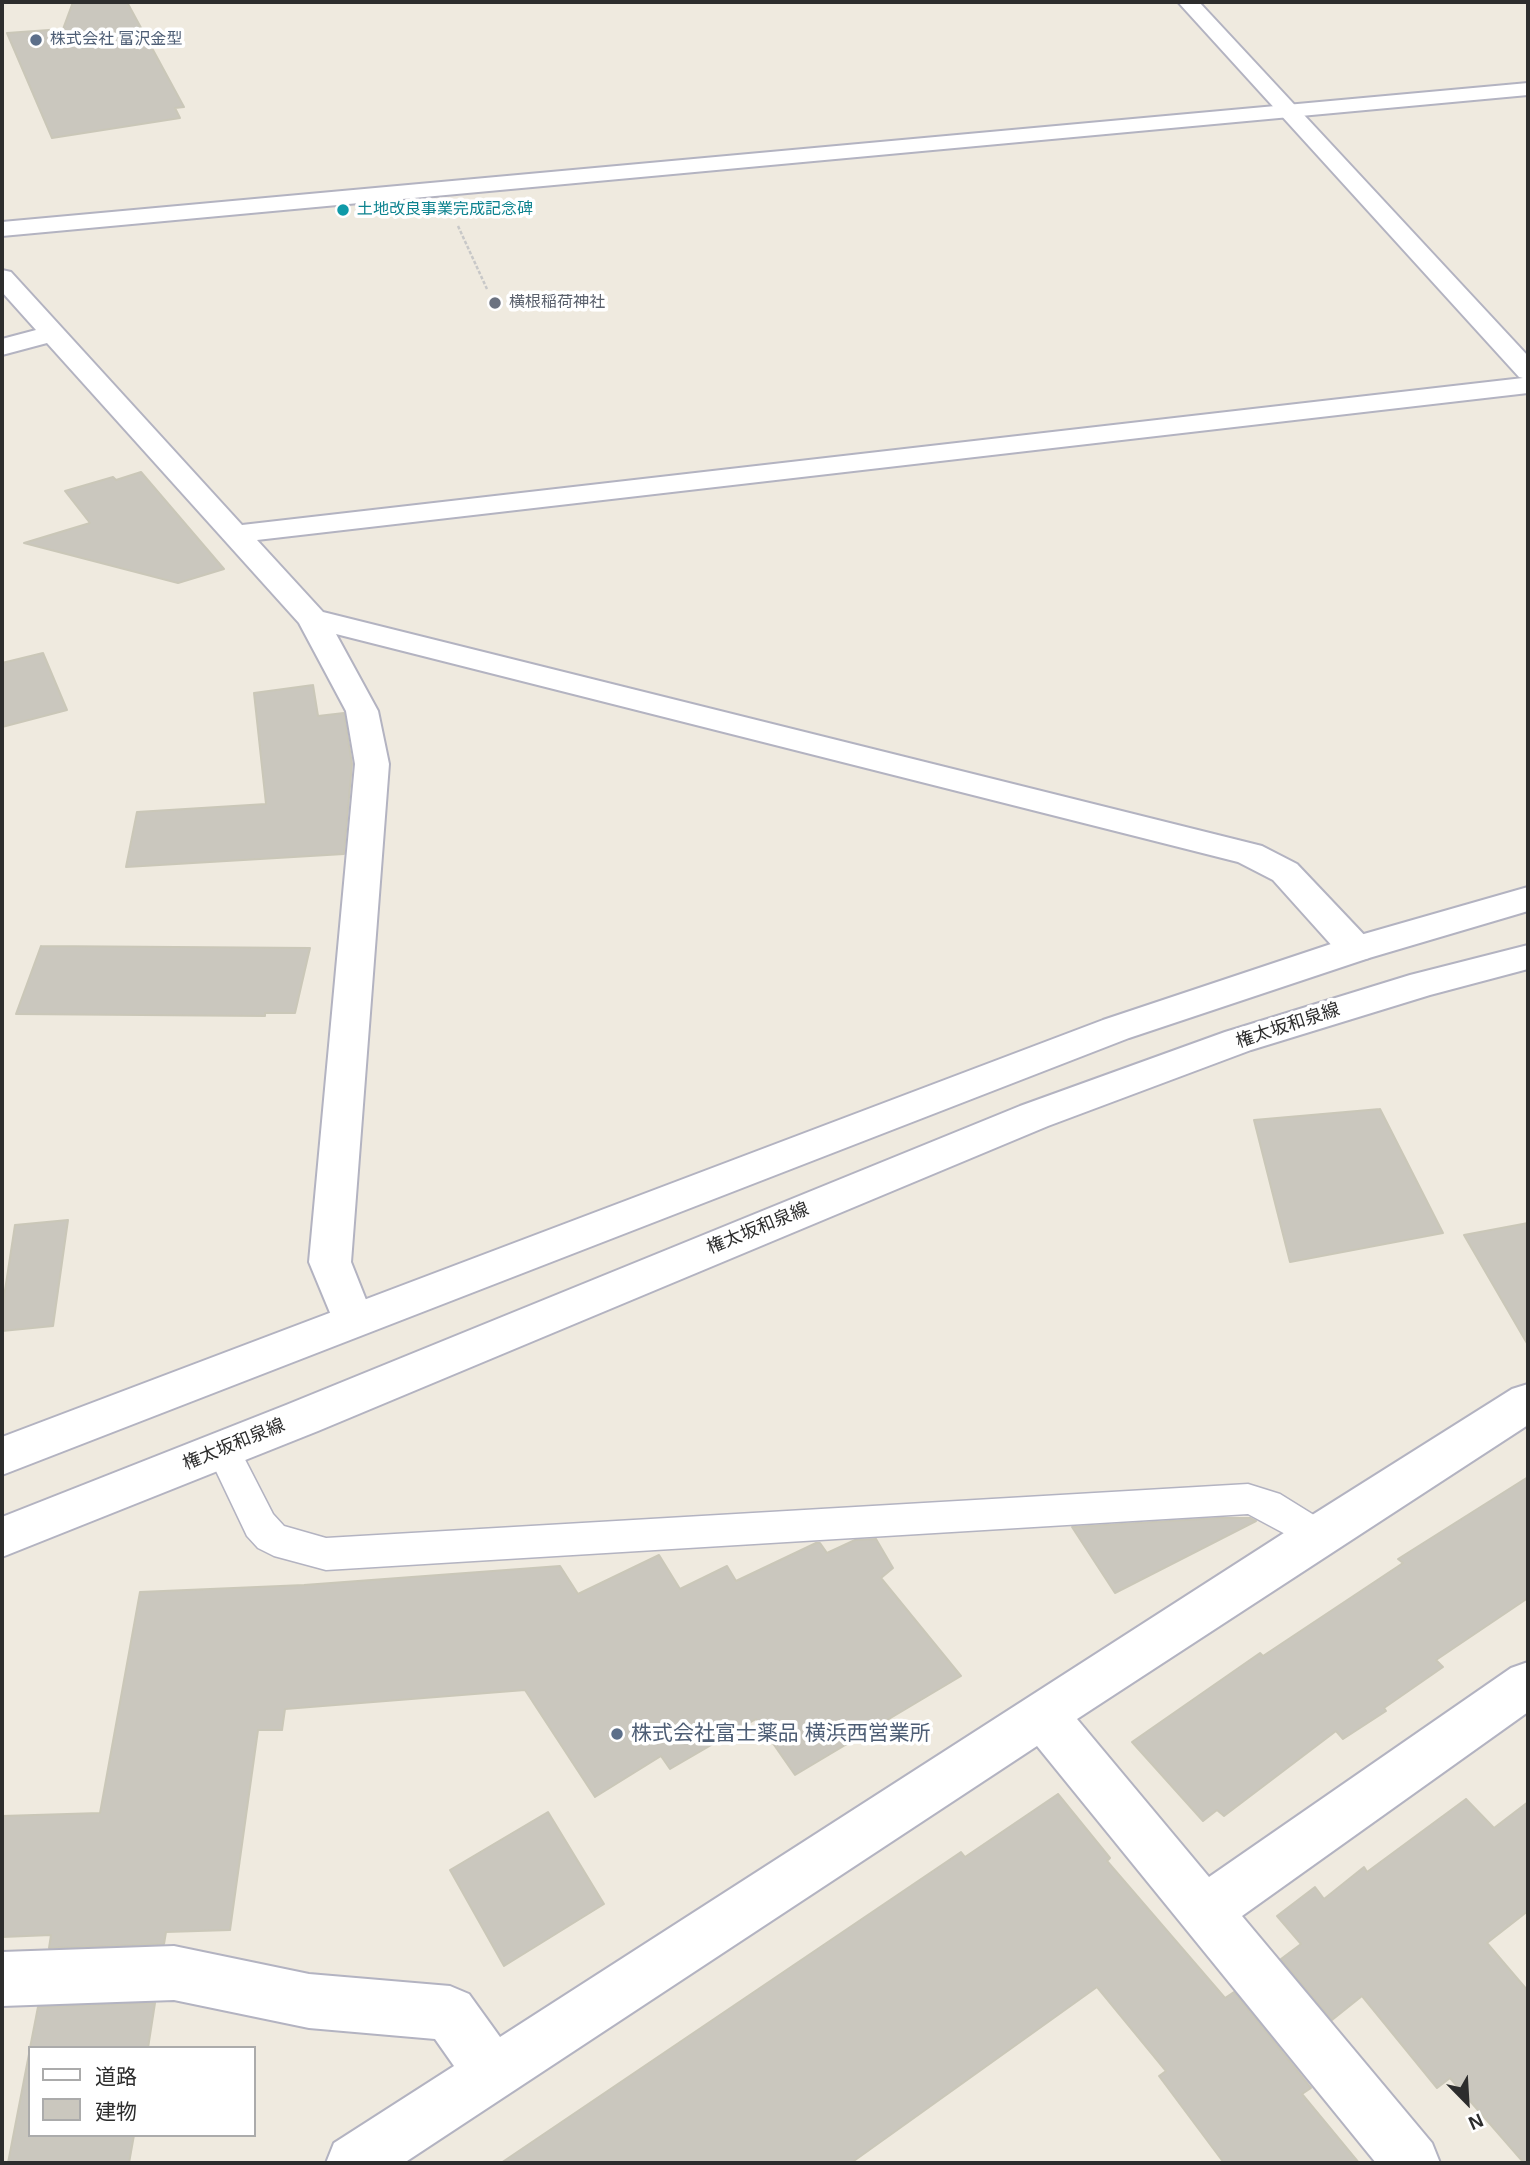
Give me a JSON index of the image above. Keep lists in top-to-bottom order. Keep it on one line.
{"streets":{"street":["権太坂和泉線"]},"places":["株式会社 富沢金型","土地改良事業完成記念碑","横根稲荷神社","株式会社富士薬品 横浜西営業所"],"legend":["道路","建物"],"north":"bottom right"}
